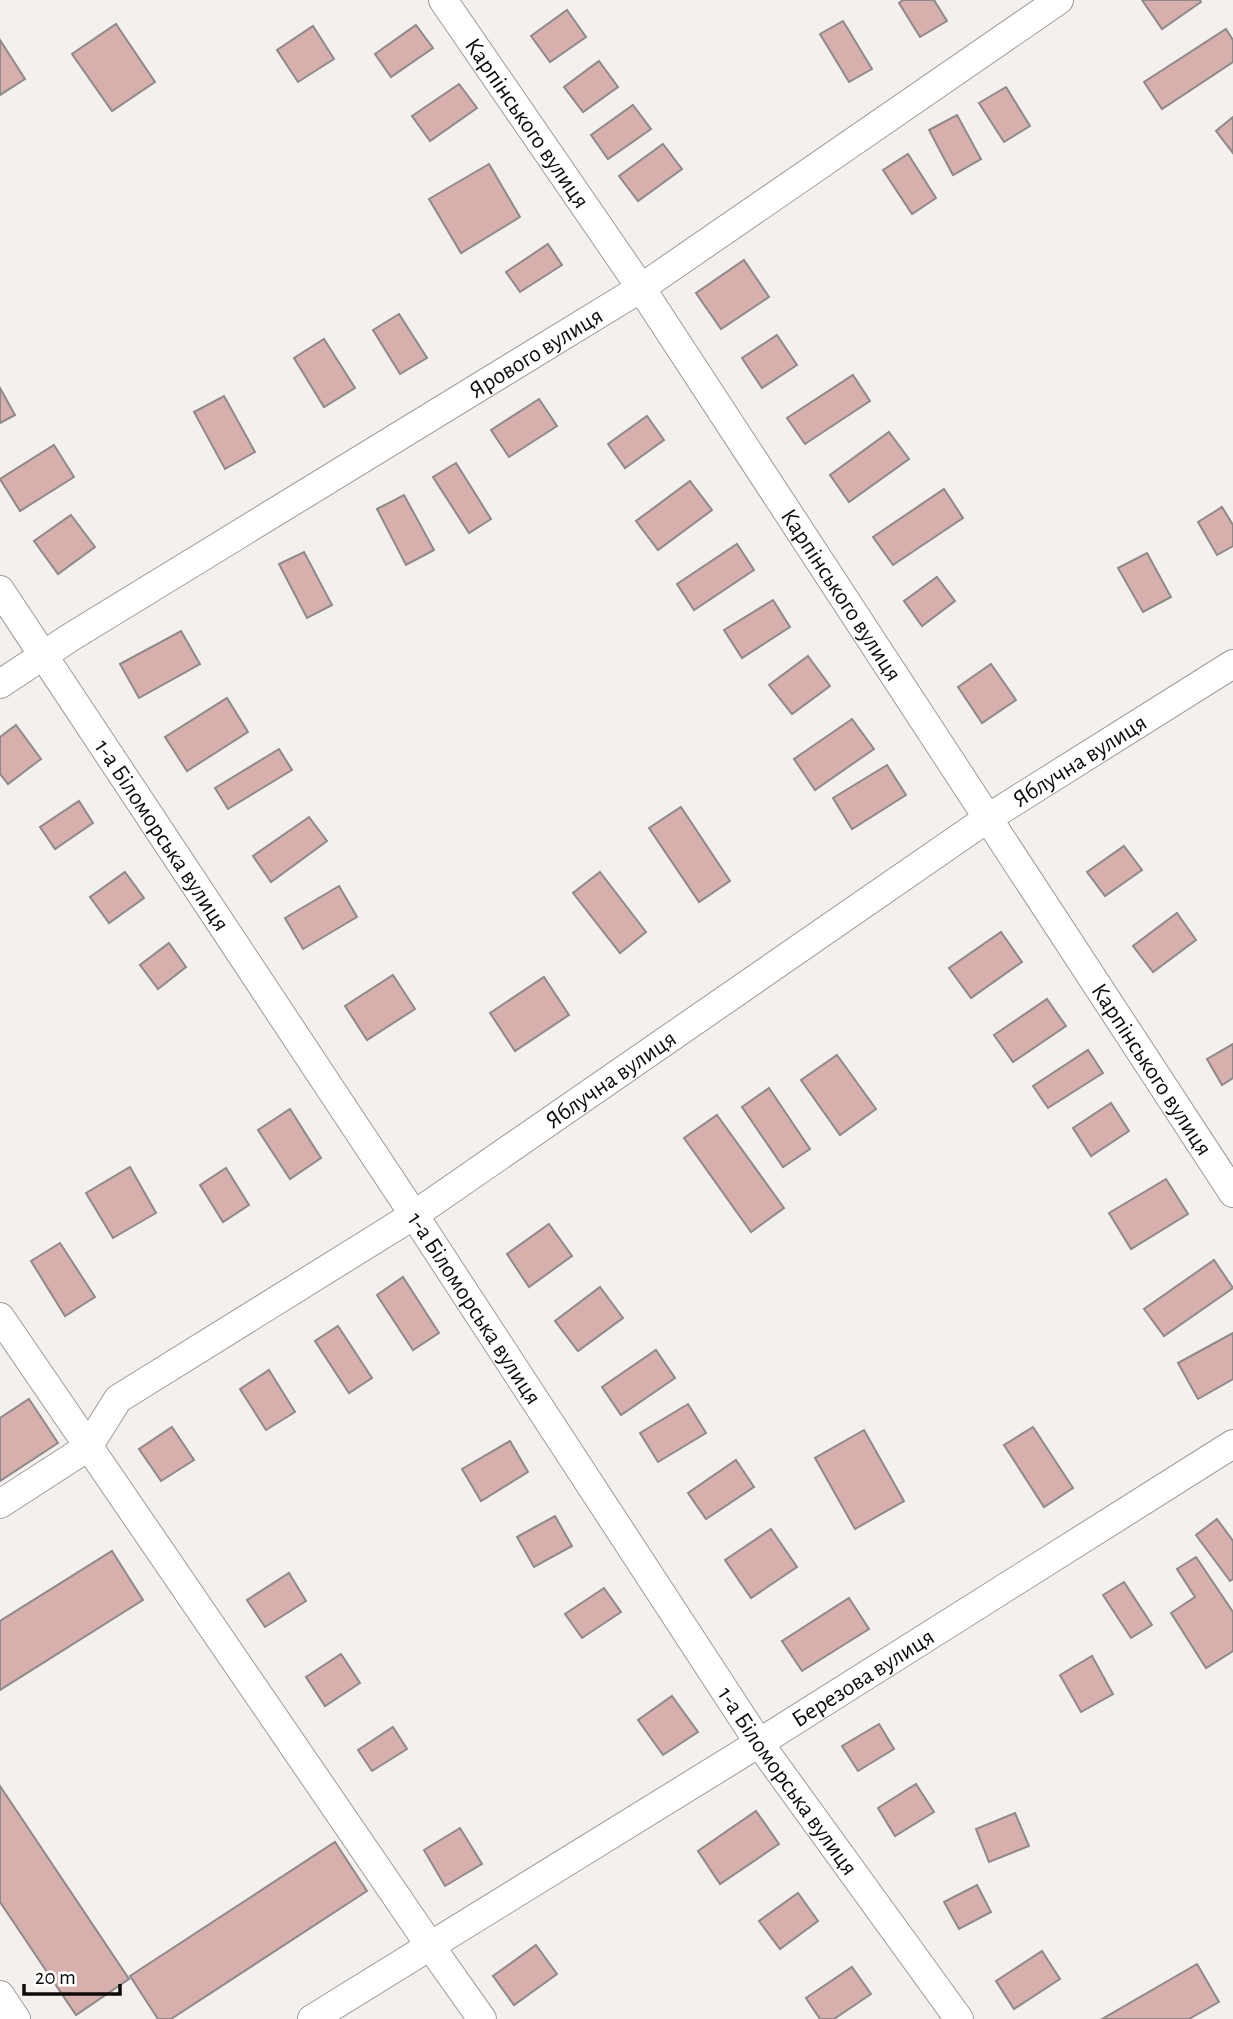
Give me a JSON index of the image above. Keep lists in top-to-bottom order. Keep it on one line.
{"streets":{"street":["Карпінського вулиця","Ярового вулиця","Яблучна вулиця","1-а Біломорська вулиця","Березова вулиця"]},"crossings":[["Карпінського вулиця","Ярового вулиця"],["Карпінського вулиця","Яблучна вулиця"],["Ярового вулиця","1-а Біломорська вулиця"],["Яблучна вулиця","1-а Біломорська вулиця"],["1-а Біломорська вулиця","Березова вулиця"]],"scale_bar":"20 m"}
